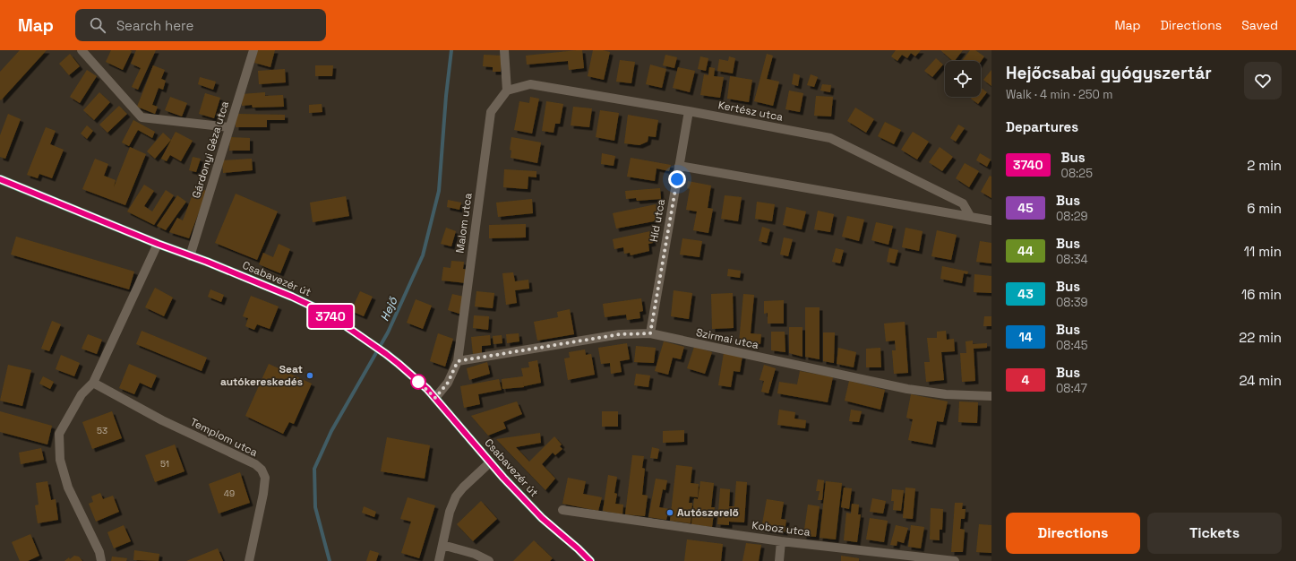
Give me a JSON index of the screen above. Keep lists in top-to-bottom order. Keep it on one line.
{"streets":{"main road":["Csabavezér út"],"street":["Kertész utca","Gárdonyi Géza utca","Híd utca","Malom utca","Szirmai utca","Templom utca","Koboz utca"]},"crossings":[["Kertész utca","Híd utca"],["Kertész utca","Malom utca"],["Gárdonyi Géza utca","Csabavezér út"],["Híd utca","Szirmai utca"],["Malom utca","Csabavezér út"],["Malom utca","Szirmai utca"]],"water":["Hejő"],"places":["Seat autókereskedés","Autószerelő"],"lines":["bus line 3740"],"house_numbers":["53","51","49"],"page":{"header":"Map","search":"Search here","nav":["Map","Directions","Saved"],"on_map":"3740","heading":[["Hejőcsabai gyógyszertár","Walk · 4 min · 250 m"],"Departures"],"list":[{"mark":"3740","name":"Bus","note":"08:25","value":"2 min"},{"mark":"45","name":"Bus","note":"08:29","value":"6 min"},{"mark":"44","name":"Bus","note":"08:34","value":"11 min"},{"mark":"43","name":"Bus","note":"08:39","value":"16 min"},{"mark":"14","name":"Bus","note":"08:45","value":"22 min"},{"mark":"4","name":"Bus","note":"08:47","value":"24 min"}],"buttons":["Directions","Tickets"]}}
